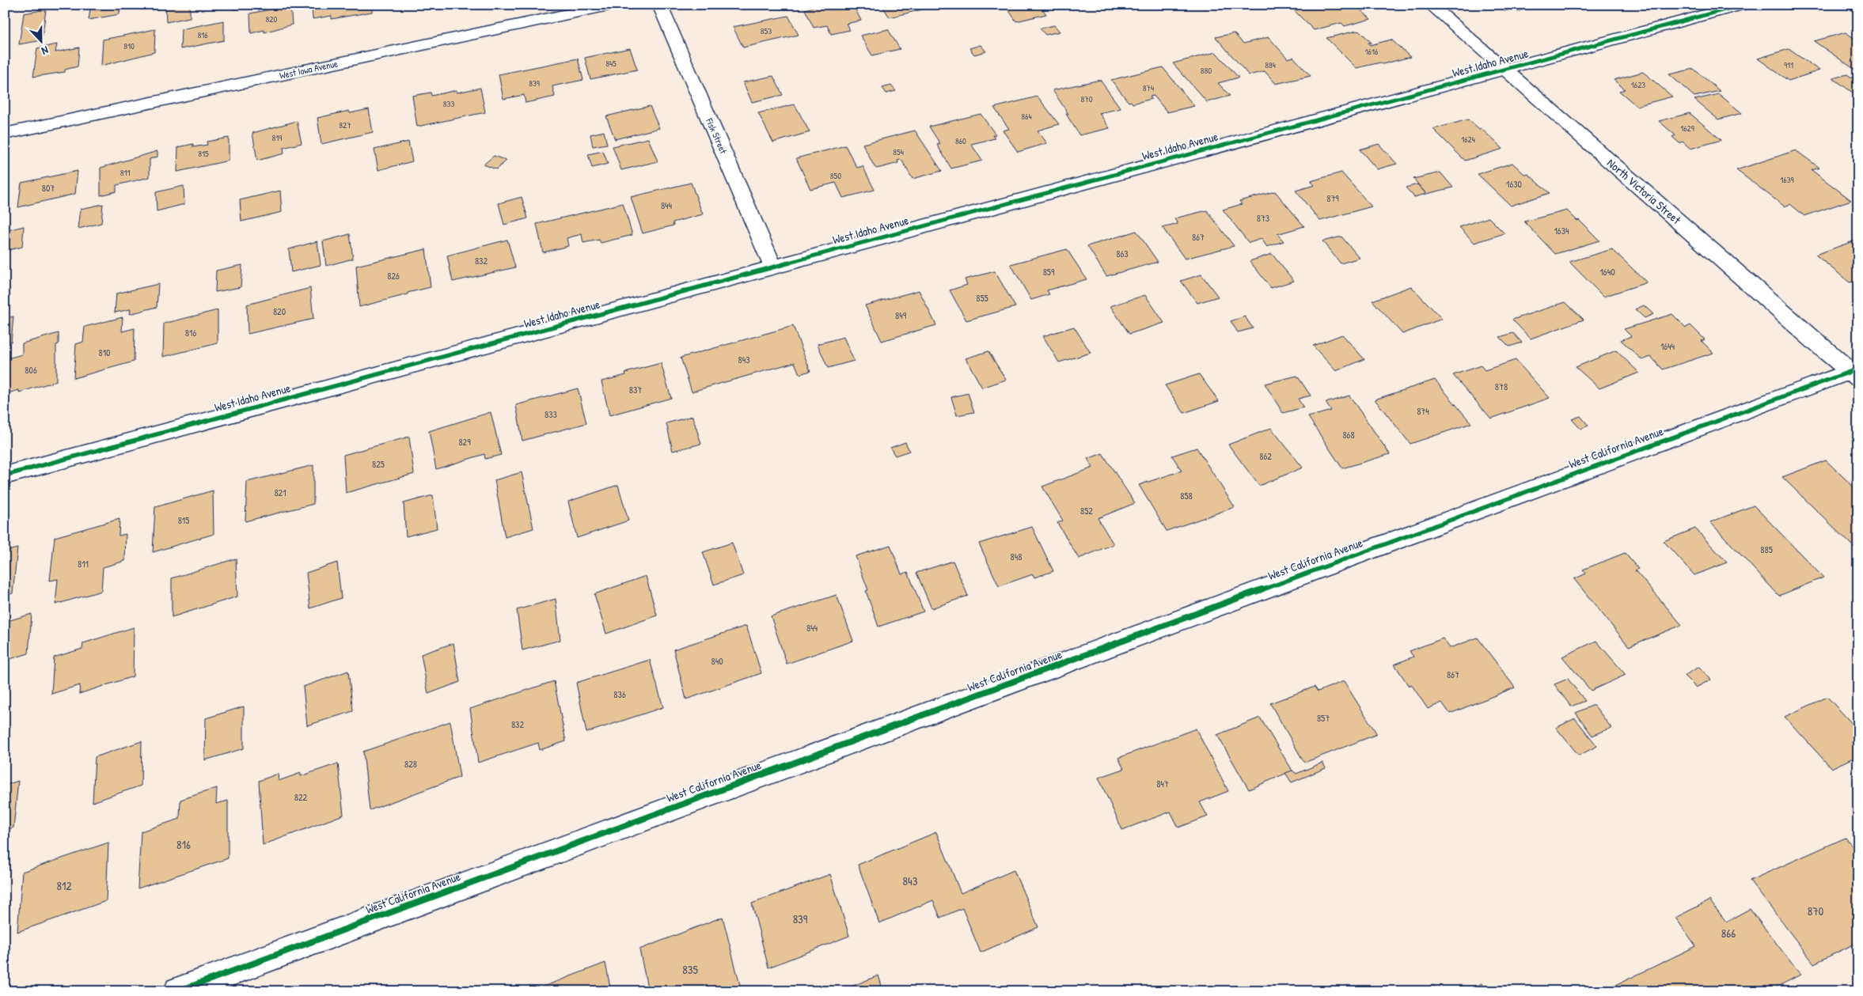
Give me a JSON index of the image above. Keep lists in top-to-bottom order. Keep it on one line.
{"streets":{"street":["West Idaho Avenue","West Iowa Avenue","Fisk Street","North Victoria Street","West California Avenue"]},"crossings":[["West Idaho Avenue","Fisk Street"],["West Idaho Avenue","North Victoria Street"],["North Victoria Street","West California Avenue"]],"house_numbers":["820","853","816","810","1616","845","884","911","880","839","1623","874","870","833","864","827","1629","819","1624","860","854","815","811","850","1639","1630","807","879","844","873","1634","867","863","832","859","1640","826","855","820","849","816","1644","810","843","806","878","837","874","833","868","829","862","825","821","858","852","815","885","848","811","844","840","867","836","857","832","828","847","822","816","843","812","870","839","866","835"],"north":"bottom"}
